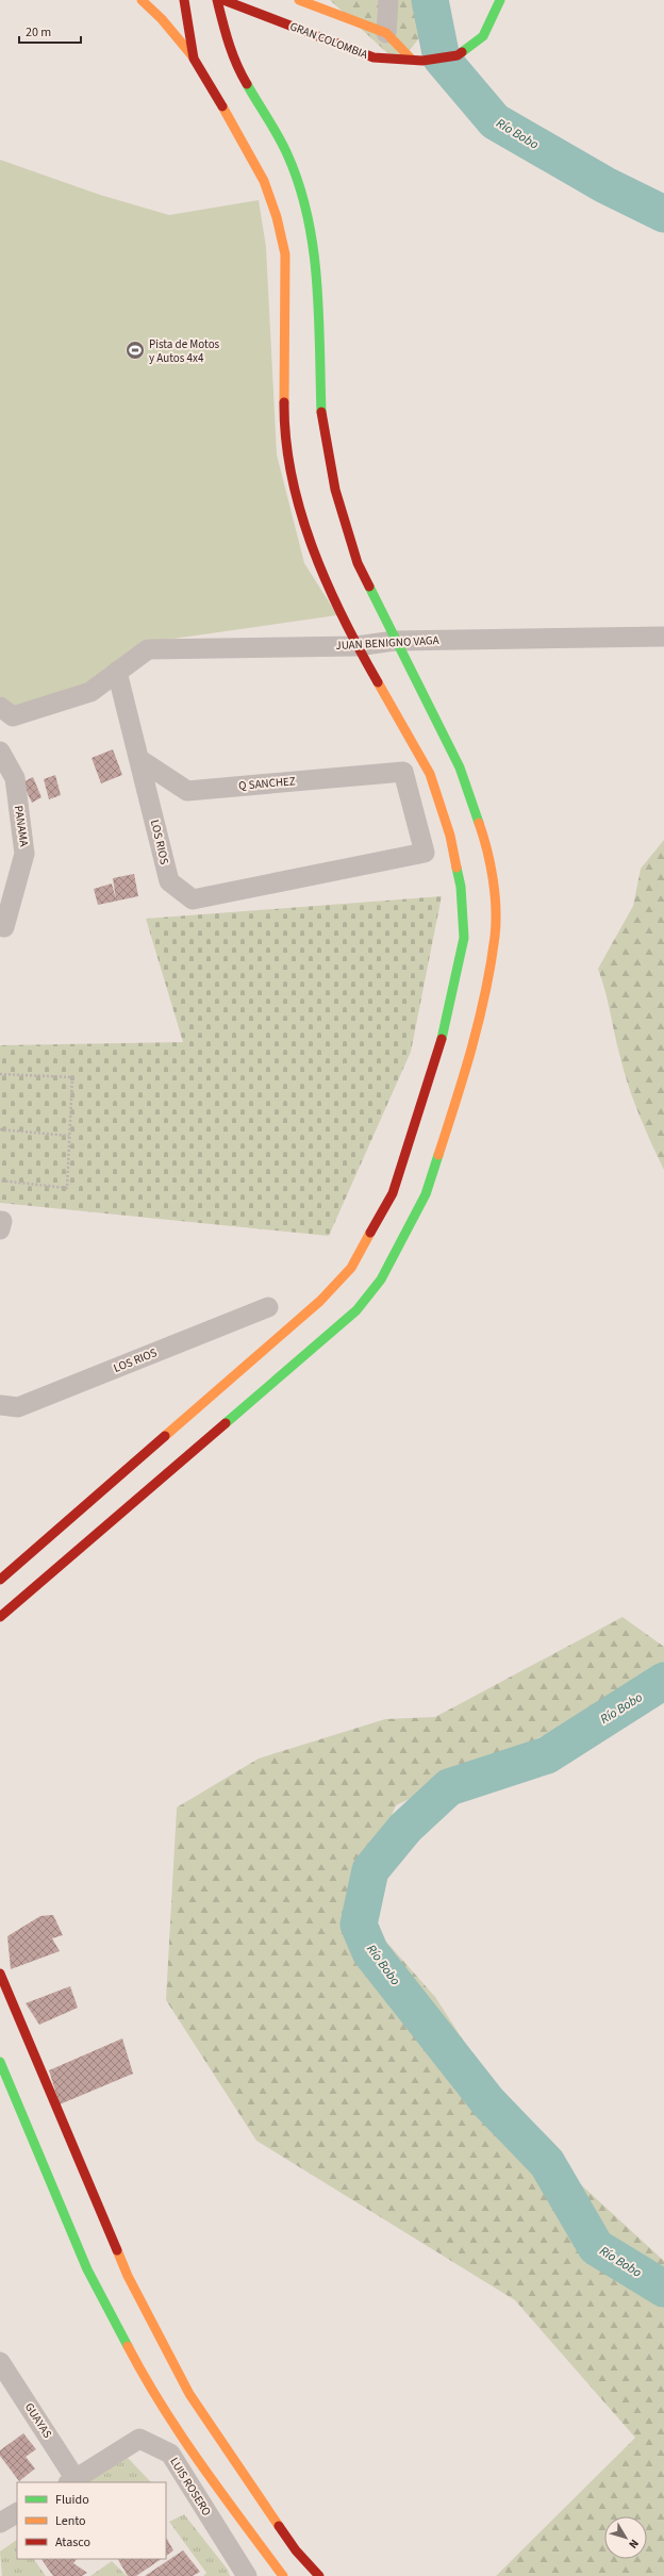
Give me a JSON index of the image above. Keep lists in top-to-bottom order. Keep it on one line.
{"streets":{"main road":["GRAN COLOMBIA"],"street":["JUAN BENIGNO VAGA","Q SANCHEZ","PANAMA","LOS RIOS","GUAYAS","LUIS ROSERO"]},"crossings":[["JUAN BENIGNO VAGA","LOS RIOS"],["Q SANCHEZ","LOS RIOS"],["GUAYAS","LUIS ROSERO"]],"water":["Río Bobo"],"places":{"sports":["Pista de Motos y Autos 4x4"]},"legend":["Fluido","Lento","Atasco"],"scale_bar":"20 m","north":"bottom right"}
